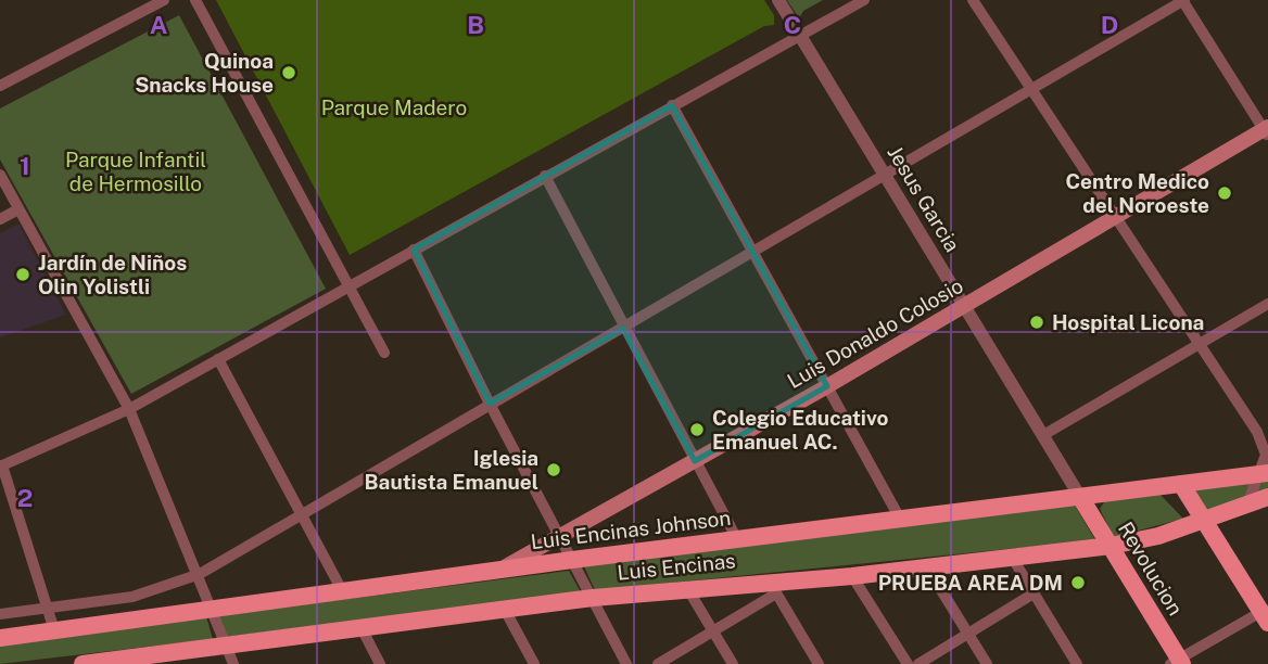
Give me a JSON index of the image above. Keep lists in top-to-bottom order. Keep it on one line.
{"streets":{"main road":["Luis Donaldo Colosio","Luis Encinas Johnson","Luis Encinas","Revolucion"],"street":["Jesus Garcia"]},"crossings":[["Jesus Garcia","Luis Donaldo Colosio"],["Jesus Garcia","Luis Encinas Johnson"],["Jesus Garcia","Revolucion"],["Luis Donaldo Colosio","Luis Encinas Johnson"],["Luis Encinas Johnson","Revolucion"],["Luis Encinas","Revolucion"]],"parks":["Parque Madero","Parque Infantil de Hermosillo"],"places":["Quinoa Snacks House","Centro Medico del Noroeste","Jardín de Niños Olin Yolistli","Hospital Licona","Colegio Educativo Emanuel AC.","Iglesia Bautista Emanuel","PRUEBA AREA DM"],"grid":{"columns":["A","B","C","D"],"rows":["1","2"]}}
